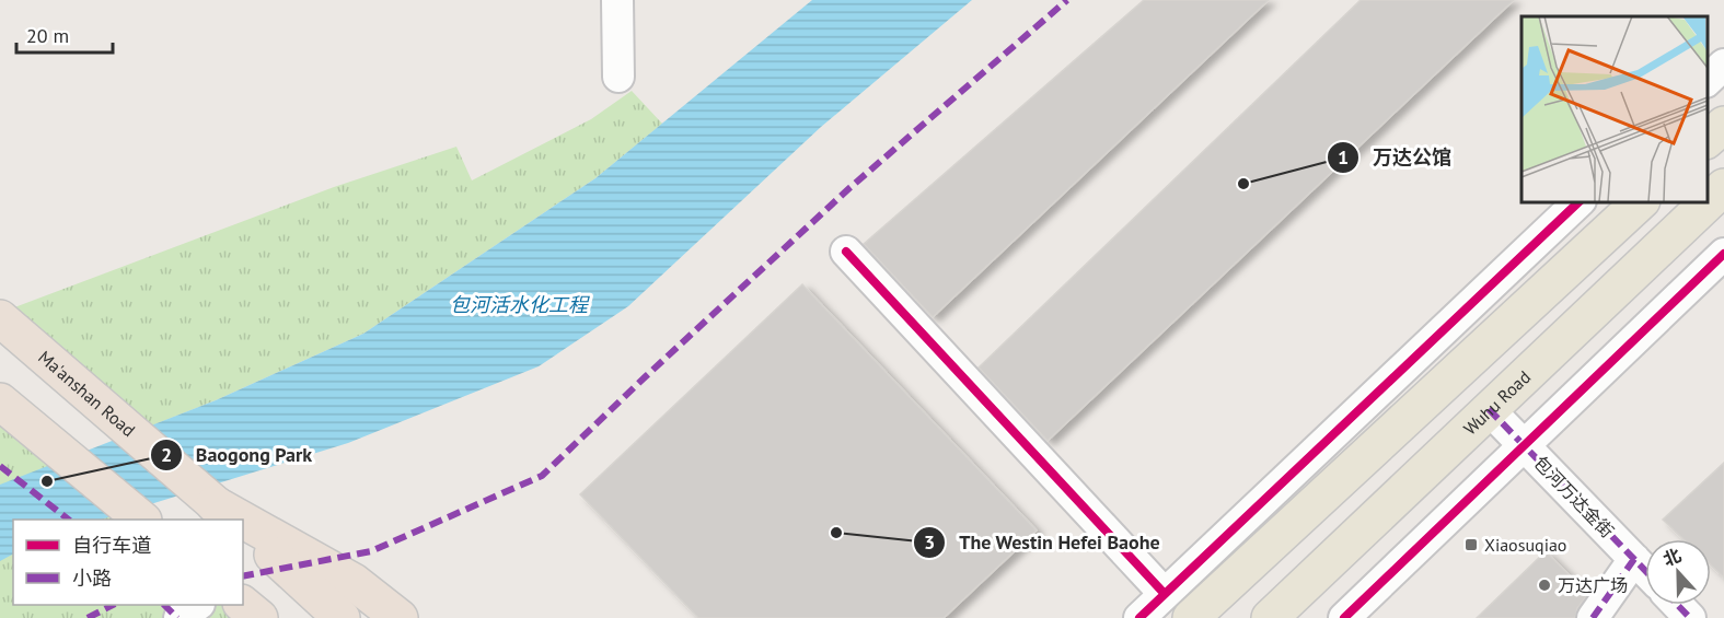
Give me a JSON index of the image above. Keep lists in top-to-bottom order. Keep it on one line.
{"streets":{"highway":["Ma'anshan Road"],"main road":["Wuhu Road"],"street":["包河万达金街"]},"crossings":[["Wuhu Road","包河万达金街"]],"water":["包河活水化工程"],"places":{"other":["万达公馆","Baogong Park","The Westin Hefei Baohe","万达广场"],"transit":["Xiaosuqiao"]},"legend":["自行车道","小路"],"scale_bar":"20 m","north":"top"}
